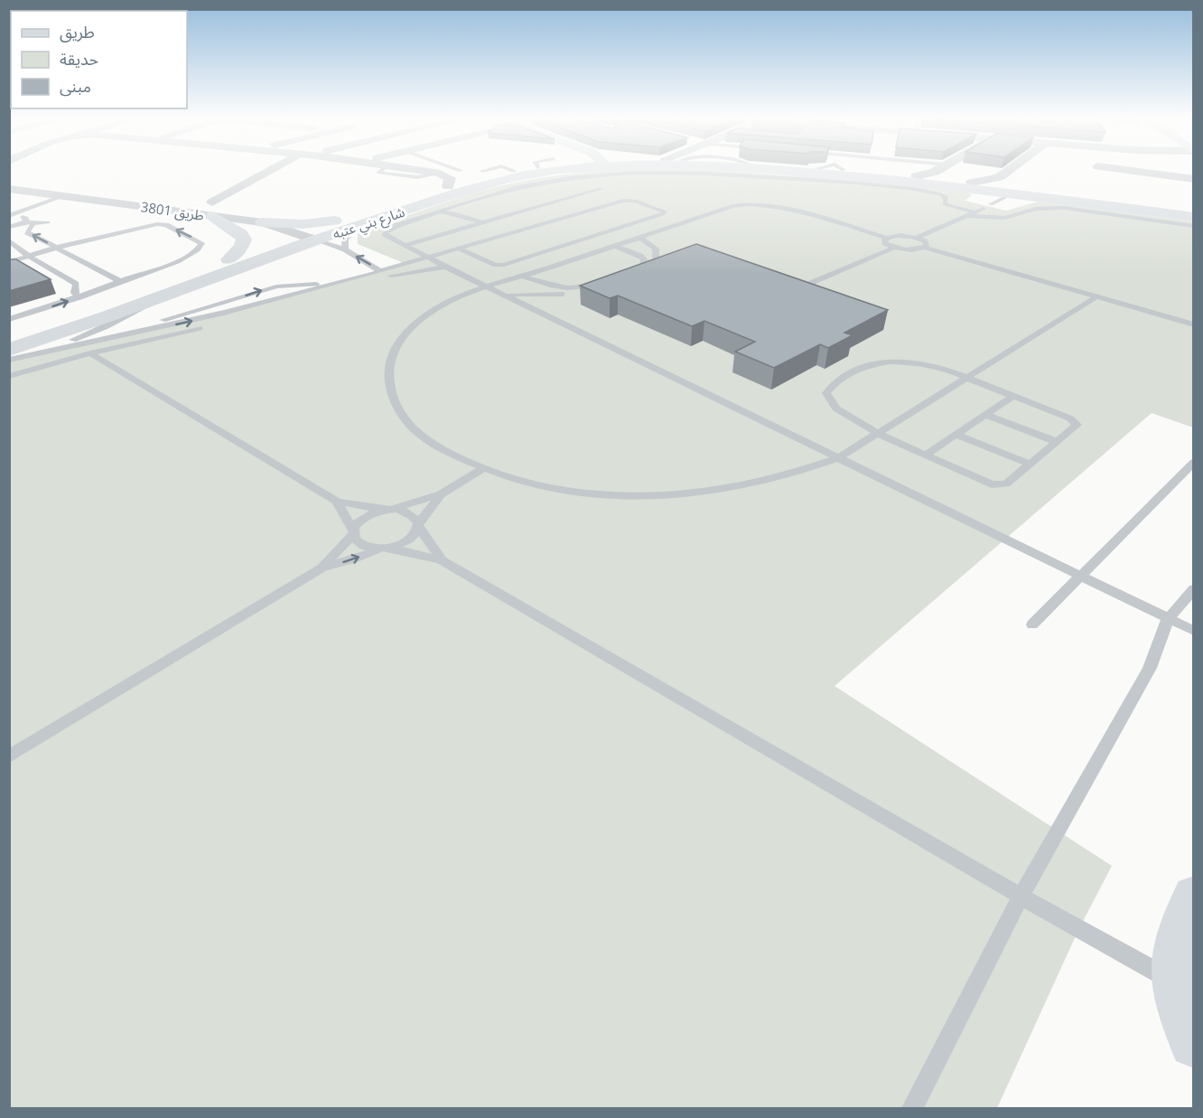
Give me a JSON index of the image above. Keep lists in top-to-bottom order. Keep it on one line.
{"streets":{"main road":["شارع بني عتبه"],"street":["طريق 3801"]},"crossings":[["طريق 3801","شارع بني عتبه"]],"legend":["طريق","حديقة","مبنى"]}
